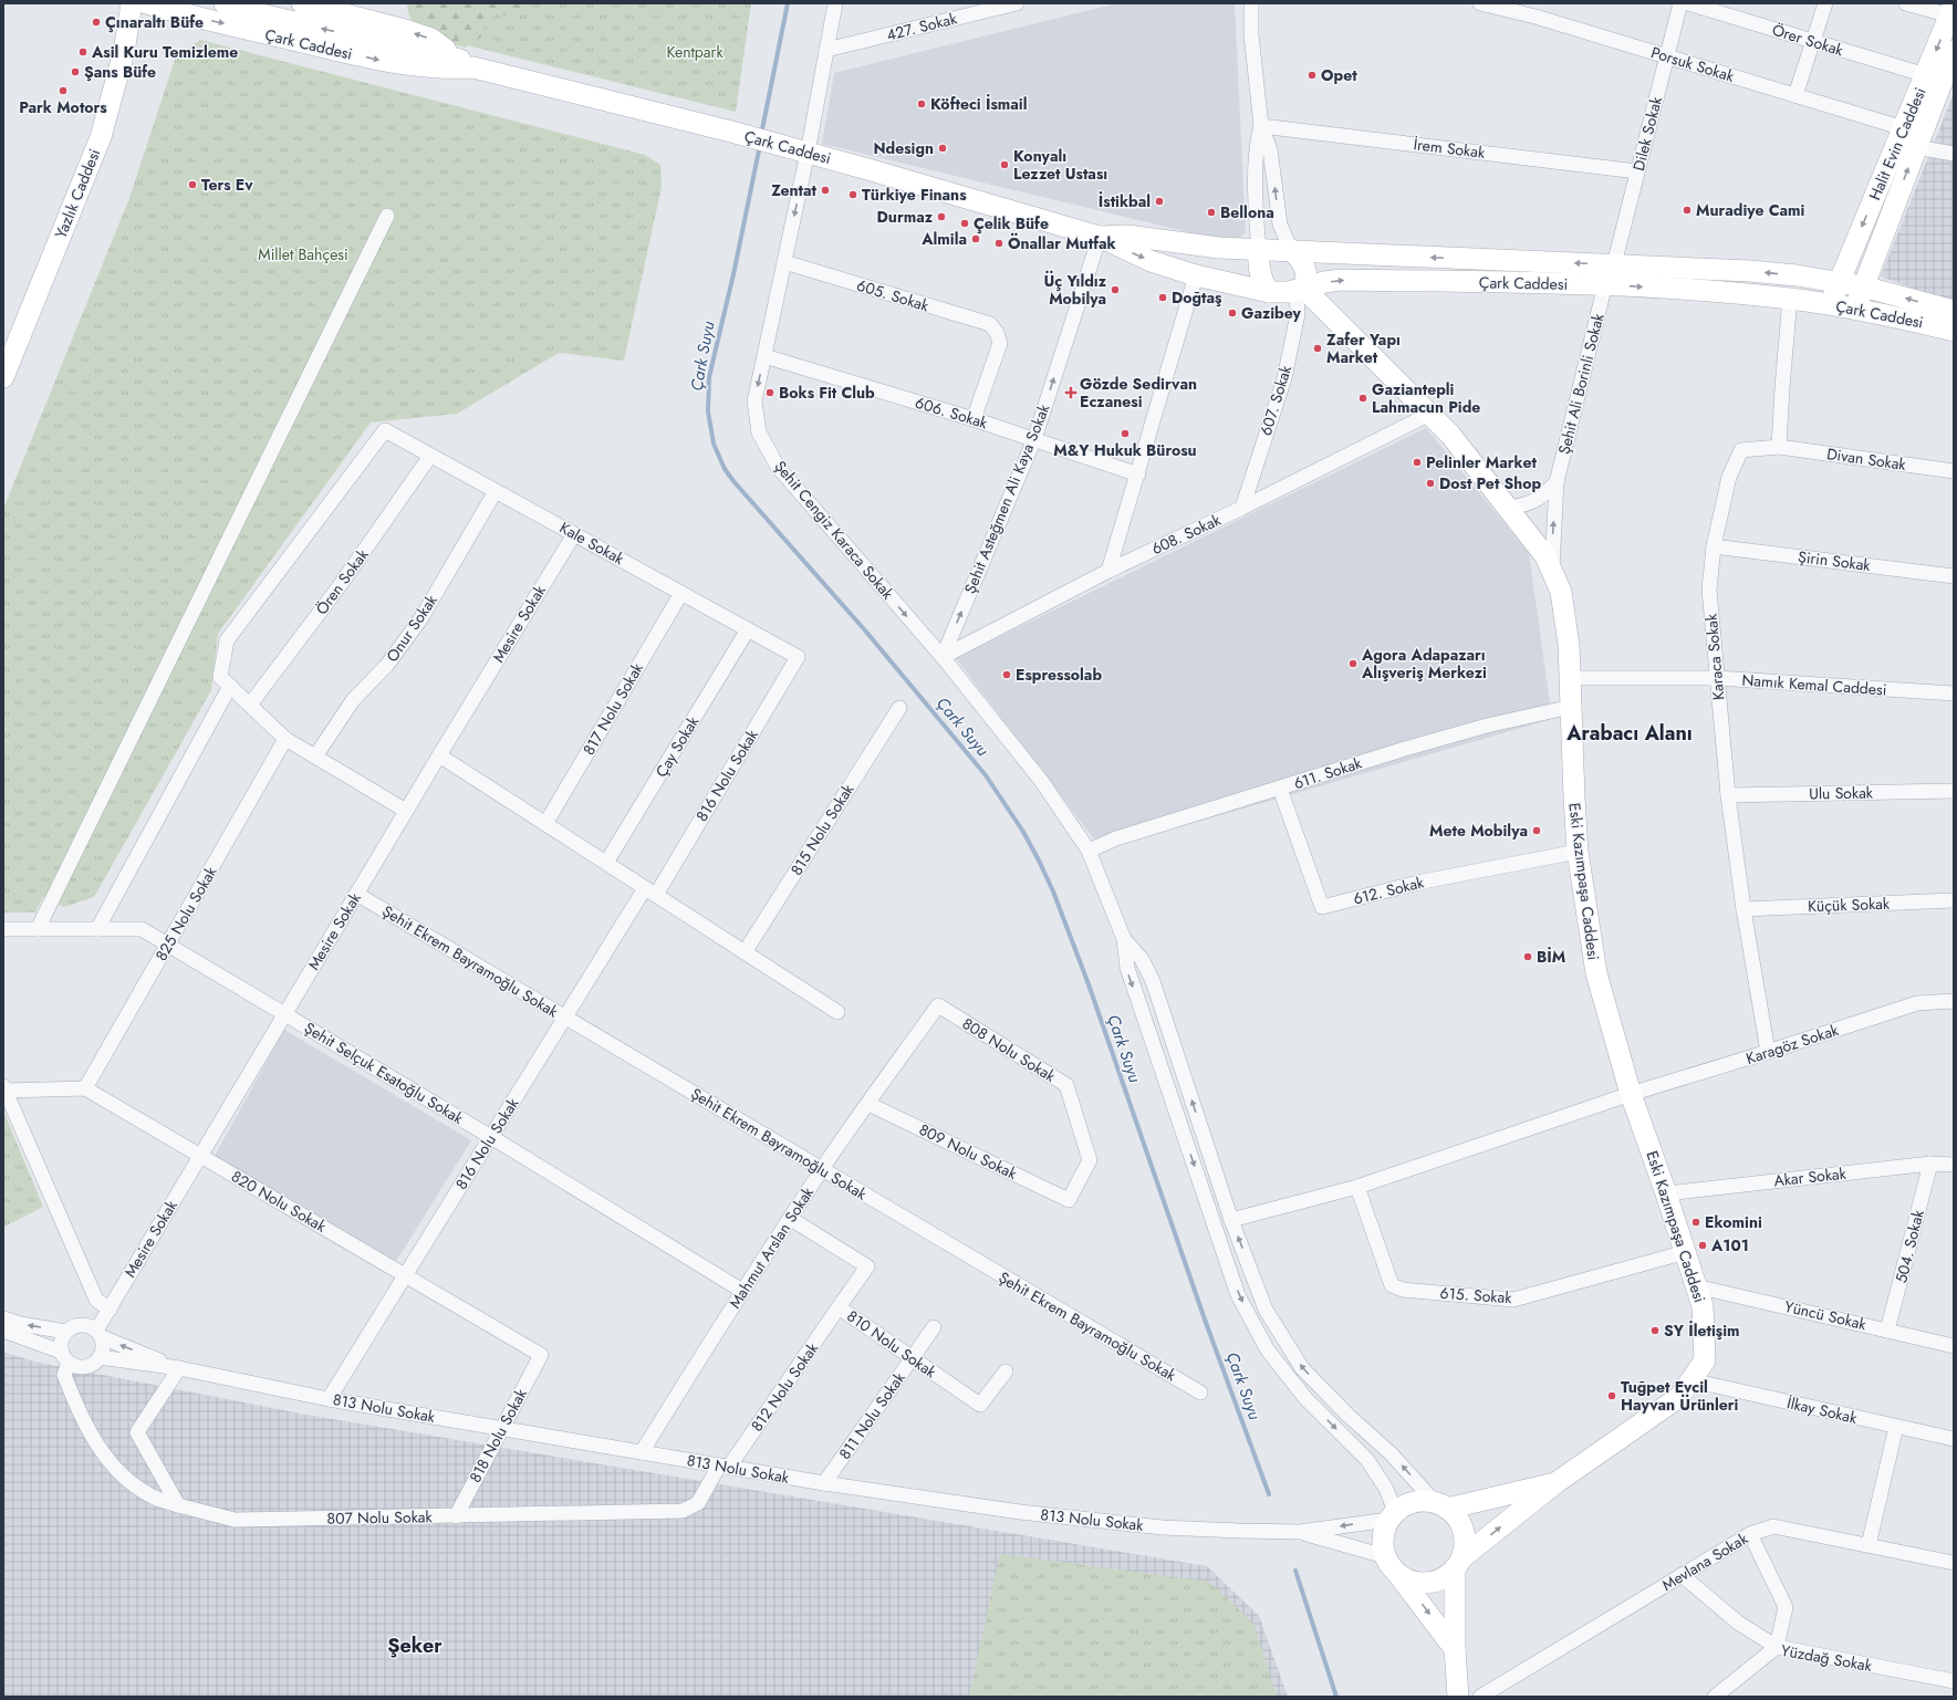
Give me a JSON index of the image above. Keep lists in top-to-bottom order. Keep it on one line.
{"streets":{"main road":["Çark Caddesi","Halit Evin Caddesi","Yazlık Caddesi","Eski Kazımpaşa Caddesi"],"street":["427. Sokak","Örer Sokak","Porsuk Sokak","Dilek Sokak","İrem Sokak","605. Sokak","Şehit Ali Borinli Sokak","607. Sokak","606. Sokak","Divan Sokak","Şehit Asteğmen Ali Kaya Sokak","Şehit Cengiz Karaca Sokak","608. Sokak","Kale Sokak","Şirin Sokak","Ören Sokak","Mesire Sokak","Onur Sokak","Karaca Sokak","Namık Kemal Caddesi","817 Nolu Sokak","Çay Sokak","611. Sokak","816 Nolu Sokak","Ulu Sokak","815 Nolu Sokak","612. Sokak","Küçük Sokak","825 Nolu Sokak","Şehit Ekrem Bayramoğlu Sokak","Karagöz Sokak","808 Nolu Sokak","Şehit Selçuk Esatoğlu Sokak","809 Nolu Sokak","Akar Sokak","820 Nolu Sokak","504. Sokak","Mahmut Arslan Sokak","615. Sokak","Yüncü Sokak","810 Nolu Sokak","812 Nolu Sokak","813 Nolu Sokak","İlkay Sokak","811 Nolu Sokak","818 Nolu Sokak","807 Nolu Sokak","Mevlana Sokak","Yüzdağ Sokak"]},"crossings":[["427. Sokak","Şehit Cengiz Karaca Sokak"],["Örer Sokak","Halit Evin Caddesi"],["Çark Caddesi","Dilek Sokak"],["Çark Caddesi","Halit Evin Caddesi"],["Çark Caddesi","Şehit Ali Borinli Sokak"],["Çark Caddesi","607. Sokak"],["Çark Caddesi","Şehit Asteğmen Ali Kaya Sokak"],["Çark Caddesi","Şehit Cengiz Karaca Sokak"],["Çark Caddesi","Eski Kazımpaşa Caddesi"],["Porsuk Sokak","Dilek Sokak"],["Porsuk Sokak","Halit Evin Caddesi"],["Dilek Sokak","İrem Sokak"],["605. Sokak","606. Sokak"],["605. Sokak","Şehit Cengiz Karaca Sokak"],["Şehit Ali Borinli Sokak","Eski Kazımpaşa Caddesi"],["607. Sokak","608. Sokak"],["607. Sokak","Eski Kazımpaşa Caddesi"],["606. Sokak","Şehit Asteğmen Ali Kaya Sokak"],["606. Sokak","Şehit Cengiz Karaca Sokak"],["Divan Sokak","Karaca Sokak"],["Şehit Asteğmen Ali Kaya Sokak","Şehit Cengiz Karaca Sokak"],["Şehit Asteğmen Ali Kaya Sokak","608. Sokak"],["Şehit Cengiz Karaca Sokak","608. Sokak"],["Şehit Cengiz Karaca Sokak","611. Sokak"],["608. Sokak","Eski Kazımpaşa Caddesi"],["Kale Sokak","Ören Sokak"],["Kale Sokak","Mesire Sokak"],["Kale Sokak","Onur Sokak"],["Kale Sokak","817 Nolu Sokak"],["Kale Sokak","Çay Sokak"],["Kale Sokak","816 Nolu Sokak"],["Şirin Sokak","Karaca Sokak"],["Mesire Sokak","Şehit Ekrem Bayramoğlu Sokak"],["Mesire Sokak","Şehit Selçuk Esatoğlu Sokak"],["Mesire Sokak","820 Nolu Sokak"],["Mesire Sokak","807 Nolu Sokak"],["Karaca Sokak","Namık Kemal Caddesi"],["Karaca Sokak","Ulu Sokak"],["Karaca Sokak","Küçük Sokak"],["Karaca Sokak","Karagöz Sokak"],["Namık Kemal Caddesi","Eski Kazımpaşa Caddesi"],["611. Sokak","Eski Kazımpaşa Caddesi"],["611. Sokak","612. Sokak"],["816 Nolu Sokak","Şehit Ekrem Bayramoğlu Sokak"],["816 Nolu Sokak","Şehit Selçuk Esatoğlu Sokak"],["816 Nolu Sokak","820 Nolu Sokak"],["816 Nolu Sokak","813 Nolu Sokak"],["Eski Kazımpaşa Caddesi","612. Sokak"],["Eski Kazımpaşa Caddesi","Karagöz Sokak"],["Eski Kazımpaşa Caddesi","Akar Sokak"],["Eski Kazımpaşa Caddesi","615. Sokak"],["Eski Kazımpaşa Caddesi","Yüncü Sokak"],["Eski Kazımpaşa Caddesi","İlkay Sokak"],["825 Nolu Sokak","Şehit Selçuk Esatoğlu Sokak"],["825 Nolu Sokak","820 Nolu Sokak"],["Şehit Ekrem Bayramoğlu Sokak","Mahmut Arslan Sokak"],["808 Nolu Sokak","809 Nolu Sokak"],["808 Nolu Sokak","Mahmut Arslan Sokak"],["Şehit Selçuk Esatoğlu Sokak","Mahmut Arslan Sokak"],["809 Nolu Sokak","Mahmut Arslan Sokak"],["Akar Sokak","504. Sokak"],["820 Nolu Sokak","818 Nolu Sokak"],["504. Sokak","Yüncü Sokak"],["Mahmut Arslan Sokak","810 Nolu Sokak"],["Mahmut Arslan Sokak","813 Nolu Sokak"],["810 Nolu Sokak","812 Nolu Sokak"],["810 Nolu Sokak","811 Nolu Sokak"],["812 Nolu Sokak","813 Nolu Sokak"],["812 Nolu Sokak","807 Nolu Sokak"],["813 Nolu Sokak","811 Nolu Sokak"],["813 Nolu Sokak","818 Nolu Sokak"],["813 Nolu Sokak","807 Nolu Sokak"],["818 Nolu Sokak","807 Nolu Sokak"]],"one_way":["Şehit Cengiz Karaca Sokak"],"districts":["Arabacı Alanı","Şeker"],"water":["Çark Suyu"],"parks":["Kentpark","Millet Bahçesi"],"places":{"other":["Çınaraltı Büfe","Asil Kuru Temizleme","Şans Büfe","Opet","Park Motors","Köfteci İsmail","Ndesign","Konyalı Lezzet Ustası","Ters Ev","Zentat","Türkiye Finans","İstikbal","Muradiye Cami","Bellona","Durmaz","Çelik Büfe","Almila","Önallar Mutfak","Üç Yıldız Mobilya","Doğtaş","Gazibey","Zafer Yapı Market","Boks Fit Club","Gaziantepli Lahmacun Pide","M&Y Hukuk Bürosu","Pelinler Market","Dost Pet Shop","Agora Adapazarı Alışveriş Merkezi","Espressolab","Mete Mobilya","BİM","Ekomini","A101","SY İletişim","Tuğpet Evcil Hayvan Ürünleri"],"health":["Gözde Sedirvan Eczanesi"]}}
